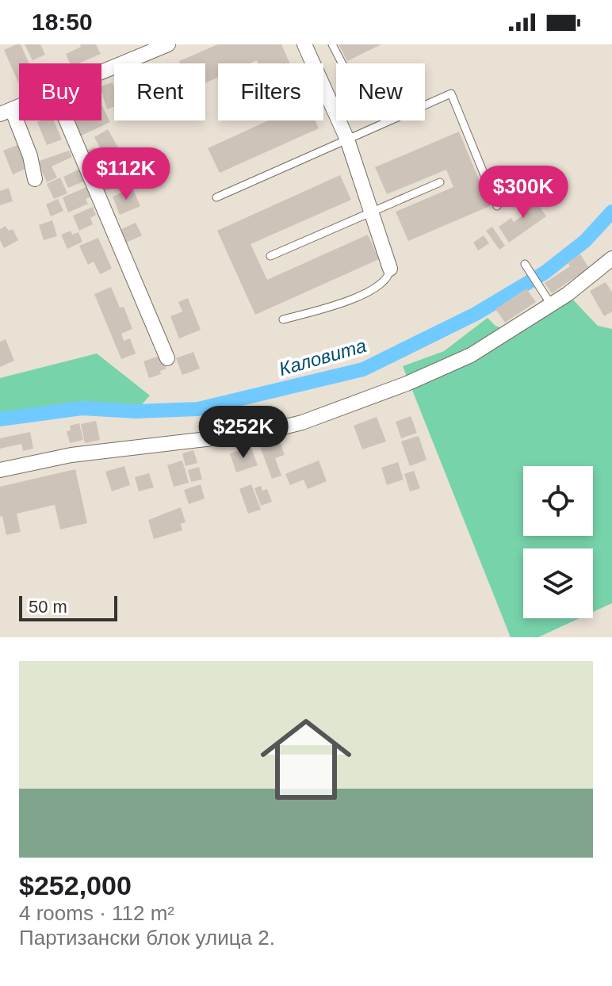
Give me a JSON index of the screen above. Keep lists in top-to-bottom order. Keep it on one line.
{"water":["Каловита"],"scale_bar":"50 m","page":{"status":"18:50","chip":["Buy","Rent","Filters","New"],"price":["$112K","$300K","$252K"],"scale":"50 m","list":[{"name":"$252,000","note":"4 rooms · 112 m² · Партизански блок улица 2."}]}}
